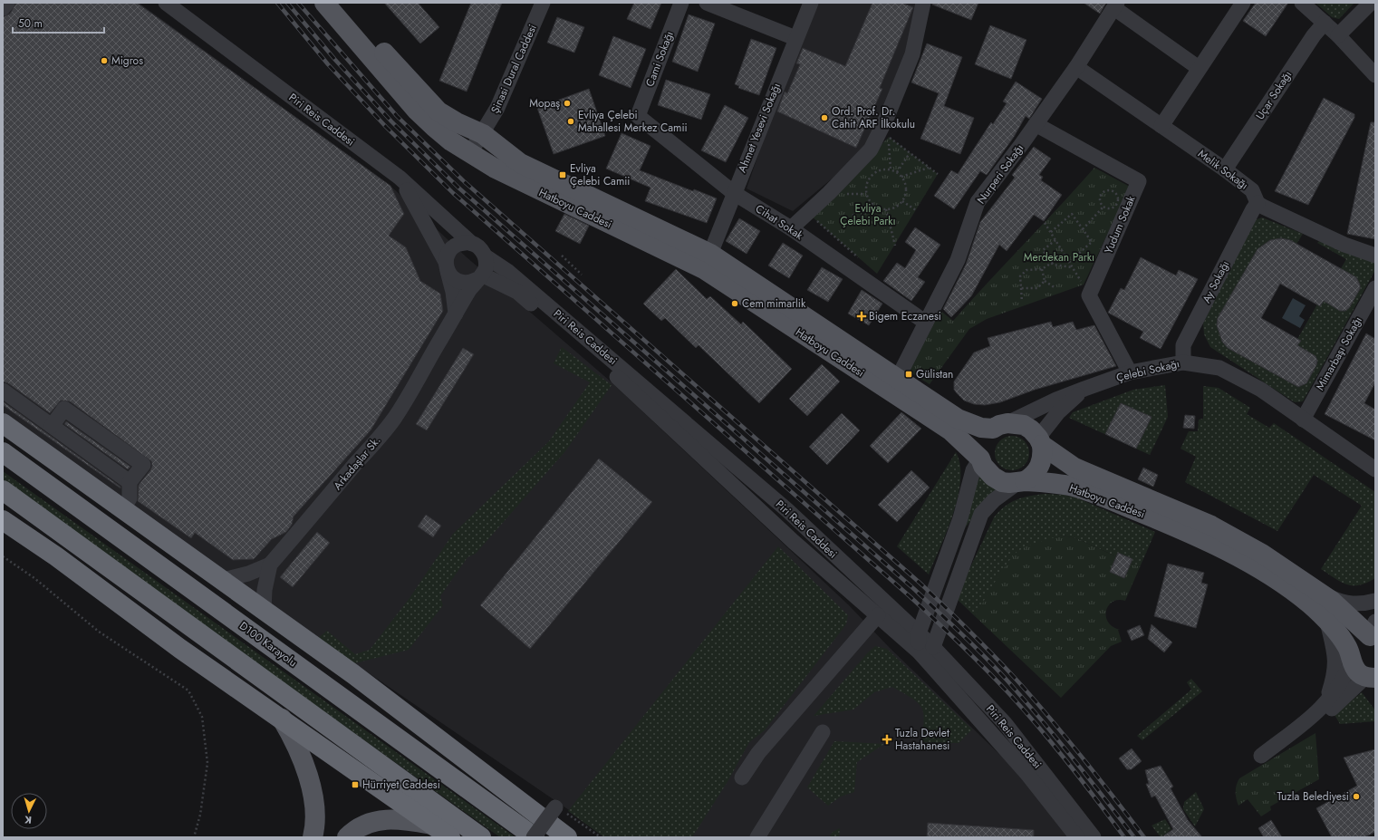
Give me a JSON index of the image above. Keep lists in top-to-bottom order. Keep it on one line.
{"streets":{"highway":["D100 Karayolu"],"main road":["Hatboyu Caddesi"],"street":["Cami Sokağı","Şinasi Dural Caddesi","Uçar Sokağı","Piri Reis Caddesi","Ahmet Yesevi Sokağı","Melik Sokağı","Nurperi Sokağı","Cihat Sokak","Yudum Sokak","Ay Sokağı","Mimarbaşı Sokağı","Çelebi Sokağı","Arkadaşlar Sk."]},"crossings":[["Cami Sokağı","Cihat Sokak"],["Şinasi Dural Caddesi","Hatboyu Caddesi"],["Uçar Sokağı","Melik Sokağı"],["Piri Reis Caddesi","Arkadaşlar Sk."],["Ahmet Yesevi Sokağı","Hatboyu Caddesi"],["Ahmet Yesevi Sokağı","Cihat Sokak"],["Melik Sokağı","Nurperi Sokağı"],["Melik Sokağı","Ay Sokağı"],["Nurperi Sokağı","Hatboyu Caddesi"],["Nurperi Sokağı","Cihat Sokak"],["Nurperi Sokağı","Yudum Sokak"],["Hatboyu Caddesi","Çelebi Sokağı"],["Ay Sokağı","Çelebi Sokağı"],["Mimarbaşı Sokağı","Çelebi Sokağı"]],"parks":["Evliya Çelebi Parkı","Merdekan Parkı"],"places":{"other":["Migros","Mopaş","Ord. Prof. Dr. Cahit ARF İlkokulu","Evliya Çelebi Mahallesi Merkez Camii","Cem mimarlik","Tuzla Belediyesi"],"transit":["Evliya Çelebi Camii","Gülistan","Hürriyet Caddesi"],"health":["Bigem Eczanesi","Tuzla Devlet Hastahanesi"]},"scale_bar":"50 m","north":"bottom"}
